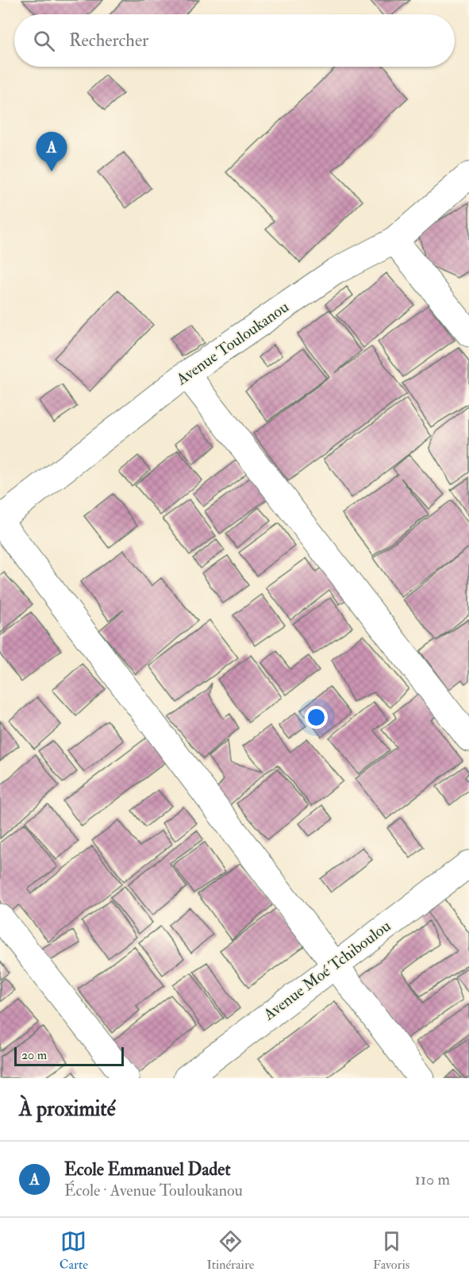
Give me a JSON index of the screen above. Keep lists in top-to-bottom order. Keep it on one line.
{"streets":{"street":["Avenue Touloukanou","Avenue Moé Tchiboulou"]},"scale_bar":"20 m","page":{"search":"Rechercher","pins":"A","scale":"20 m","heading":"À proximité","list":[{"mark":"A","name":"Ecole Emmanuel Dadet","note":"École · Avenue Touloukanou","value":"110 m"}],"nav":["Carte","Itinéraire","Favoris"]}}
